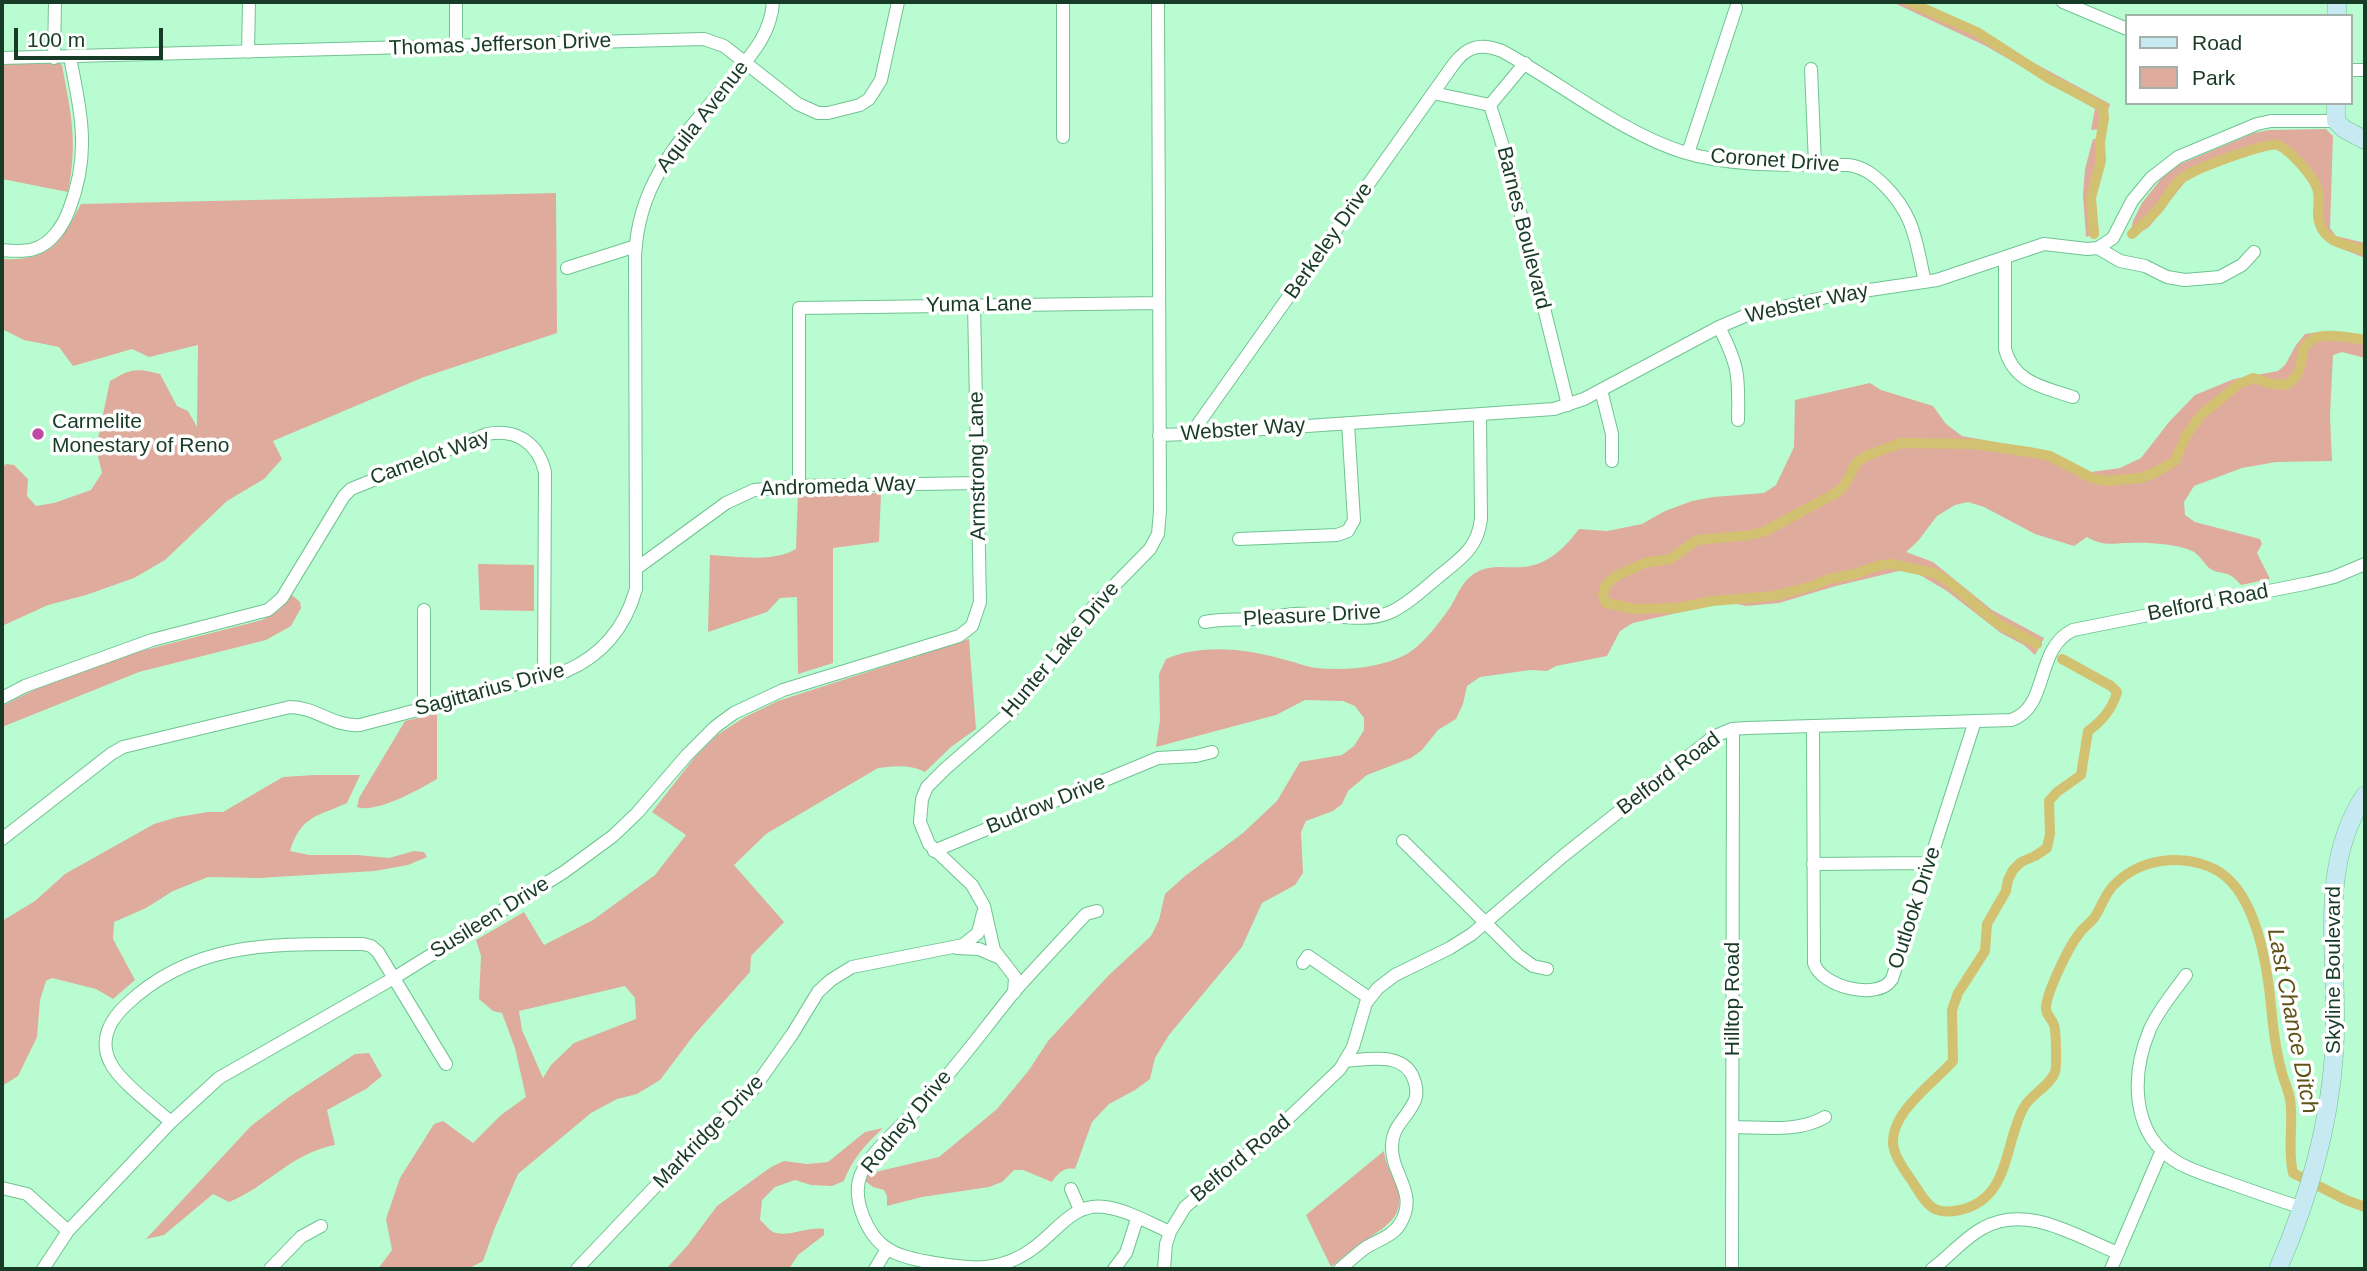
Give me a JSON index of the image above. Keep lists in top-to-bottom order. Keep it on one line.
{"streets":{"street":["Thomas Jefferson Drive","Aquila Avenue","Coronet Drive","Barnes Boulevard","Berkeley Drive","Webster Way","Yuma Lane","Camelot Way","Armstrong Lane","Andromeda Way","Belford Road","Pleasure Drive","Hunter Lake Drive","Sagittarius Drive","Budrow Drive","Outlook Drive","Susileen Drive","Skyline Boulevard","Hilltop Road","Rodney Drive","Markridge Drive"]},"crossings":[["Thomas Jefferson Drive","Aquila Avenue"],["Aquila Avenue","Sagittarius Drive"],["Coronet Drive","Berkeley Drive"],["Coronet Drive","Webster Way"],["Barnes Boulevard","Webster Way"],["Berkeley Drive","Webster Way"],["Webster Way","Pleasure Drive"],["Webster Way","Hunter Lake Drive"],["Yuma Lane","Armstrong Lane"],["Yuma Lane","Andromeda Way"],["Yuma Lane","Hunter Lake Drive"],["Camelot Way","Sagittarius Drive"],["Armstrong Lane","Andromeda Way"],["Armstrong Lane","Susileen Drive"],["Andromeda Way","Sagittarius Drive"],["Belford Road","Outlook Drive"],["Belford Road","Hilltop Road"],["Hunter Lake Drive","Budrow Drive"],["Hunter Lake Drive","Rodney Drive"],["Hunter Lake Drive","Markridge Drive"]],"water":["Last Chance Ditch"],"places":["Carmelite Monestary of Reno"],"legend":["Road","Park"],"scale_bar":"100 m"}
